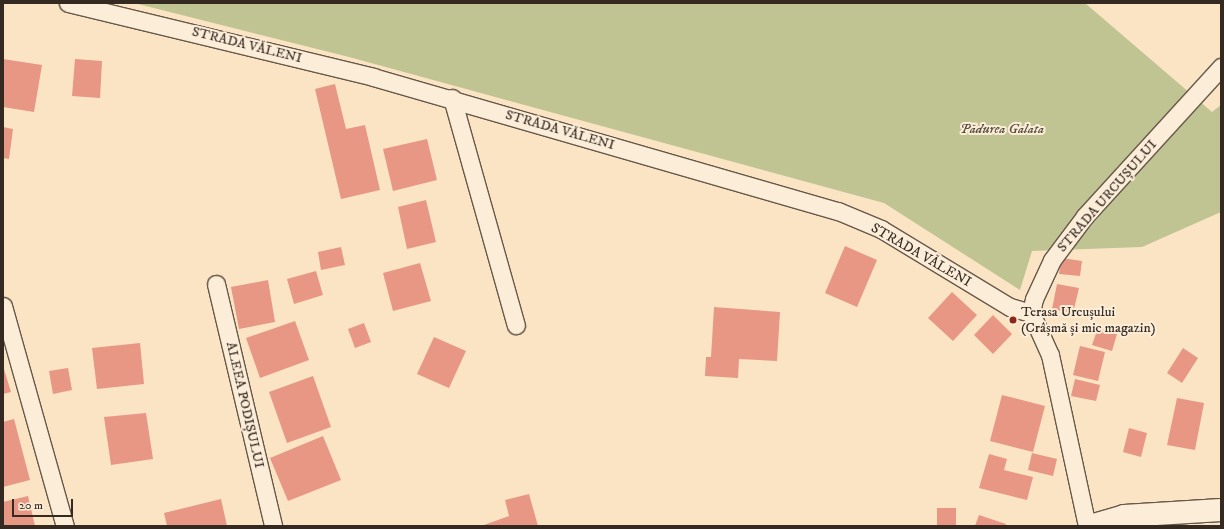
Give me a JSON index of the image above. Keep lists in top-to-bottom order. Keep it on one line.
{"streets":{"street":["STRADA VĂLENI","STRADA URCUȘULUI","ALEEA PODIȘULUI"]},"crossings":[["STRADA VĂLENI","STRADA URCUȘULUI"]],"parks":["Pădurea Galata"],"places":["Terasa Urcușului (Crâșmă și mic magazin)"],"scale_bar":"20 m"}
